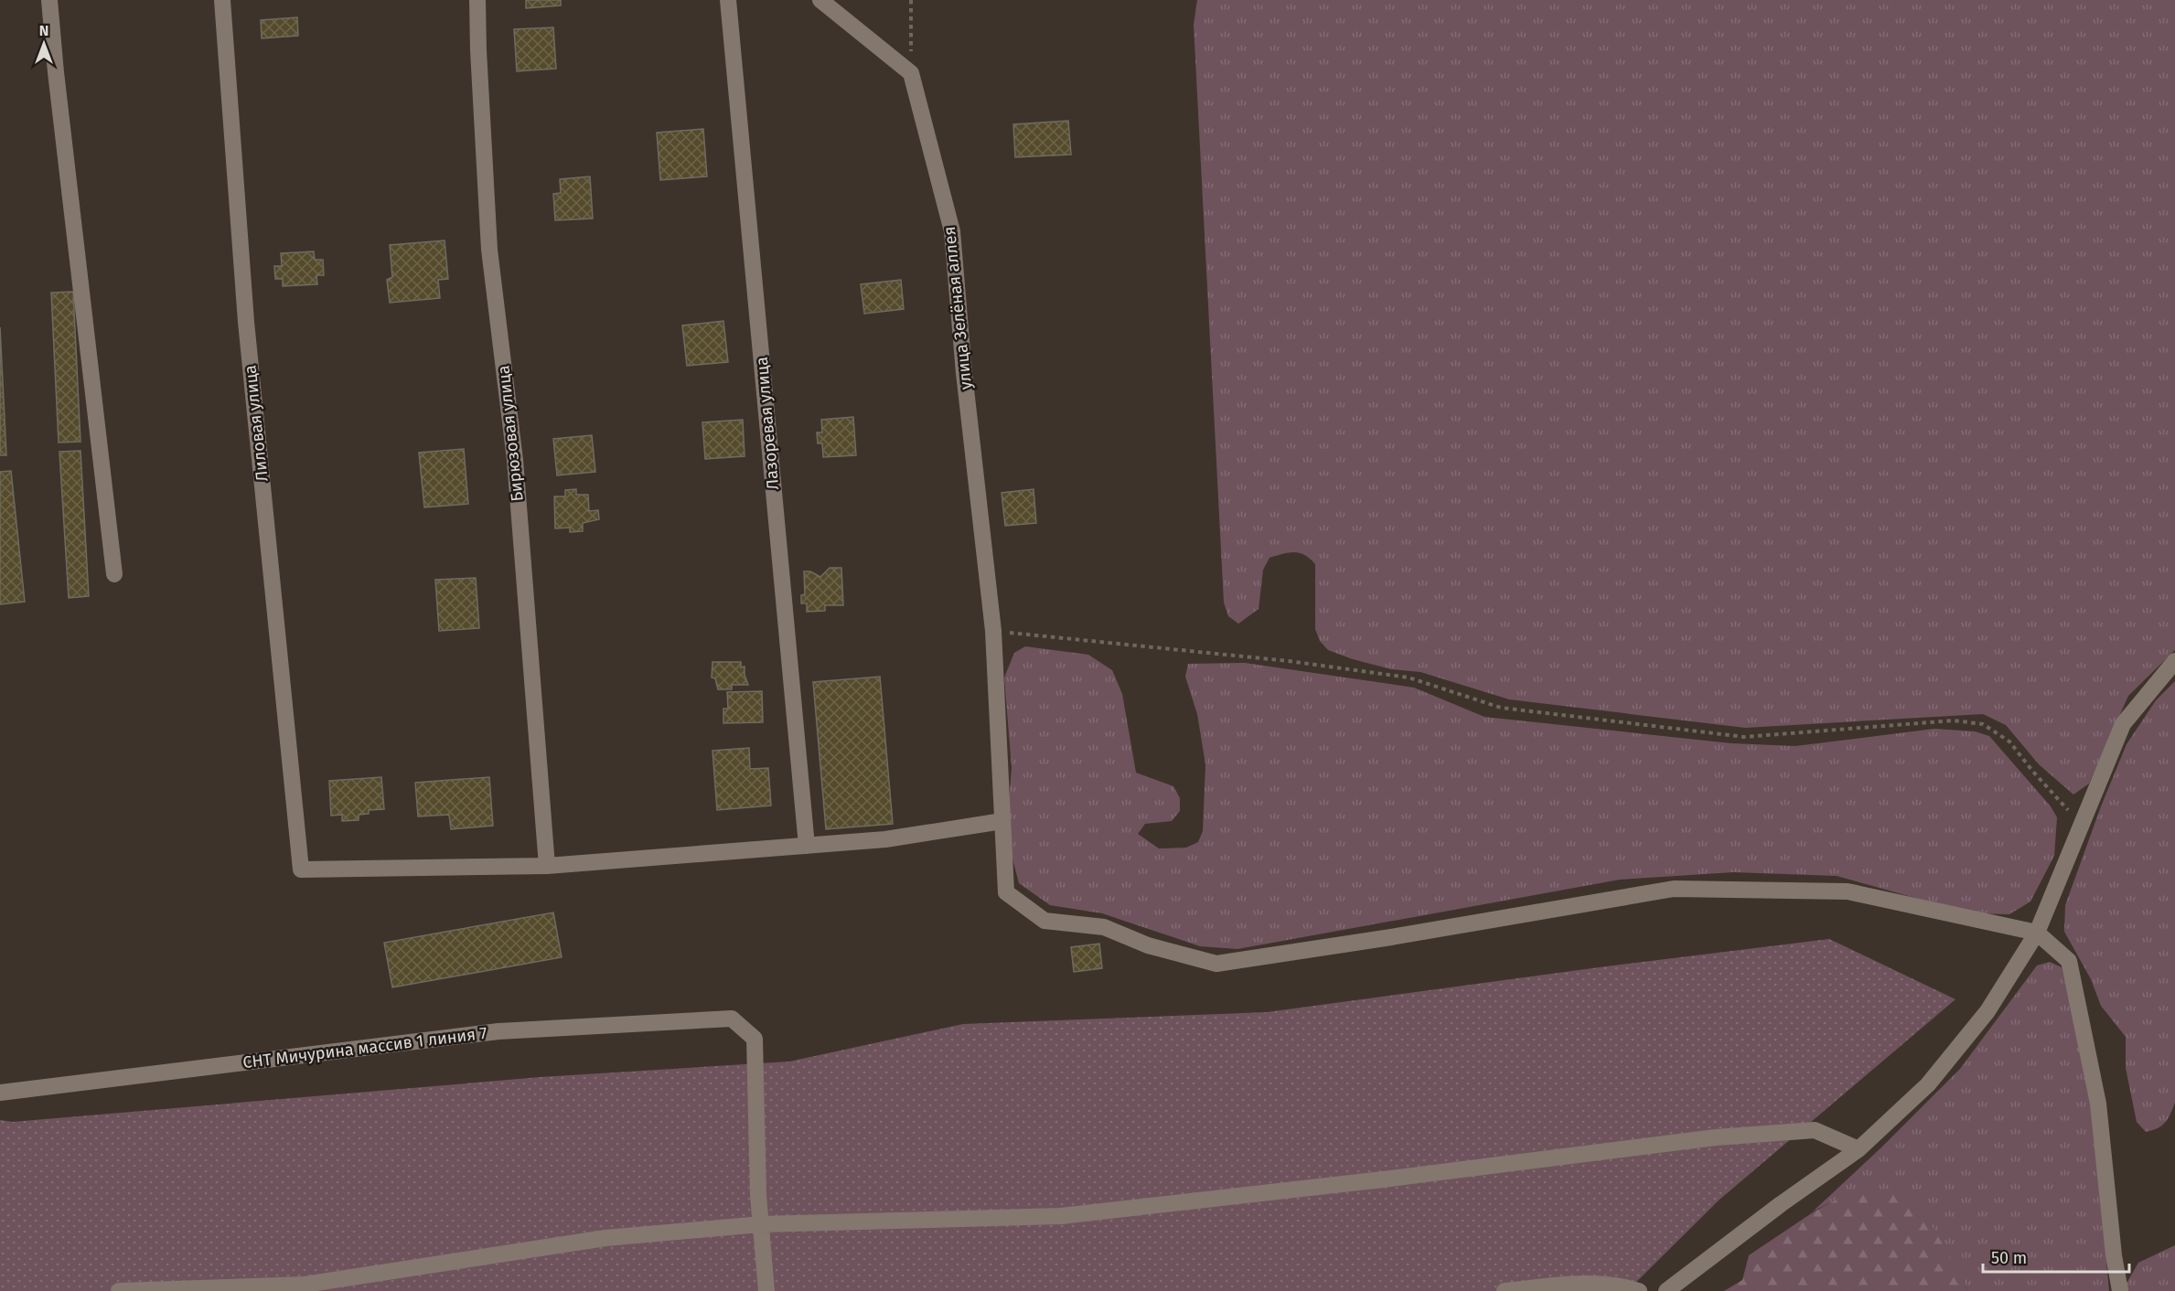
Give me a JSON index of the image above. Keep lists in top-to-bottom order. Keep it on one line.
{"streets":{"street":["улица Зелёная аллея","Лиловая улица","Лазоревая улица","Бирюзовая улица","СНТ Мичурина массив 1 линия 7"]},"crossings":[["Лиловая улица","Бирюзовая улица"]],"scale_bar":"50 m","north":"top"}
